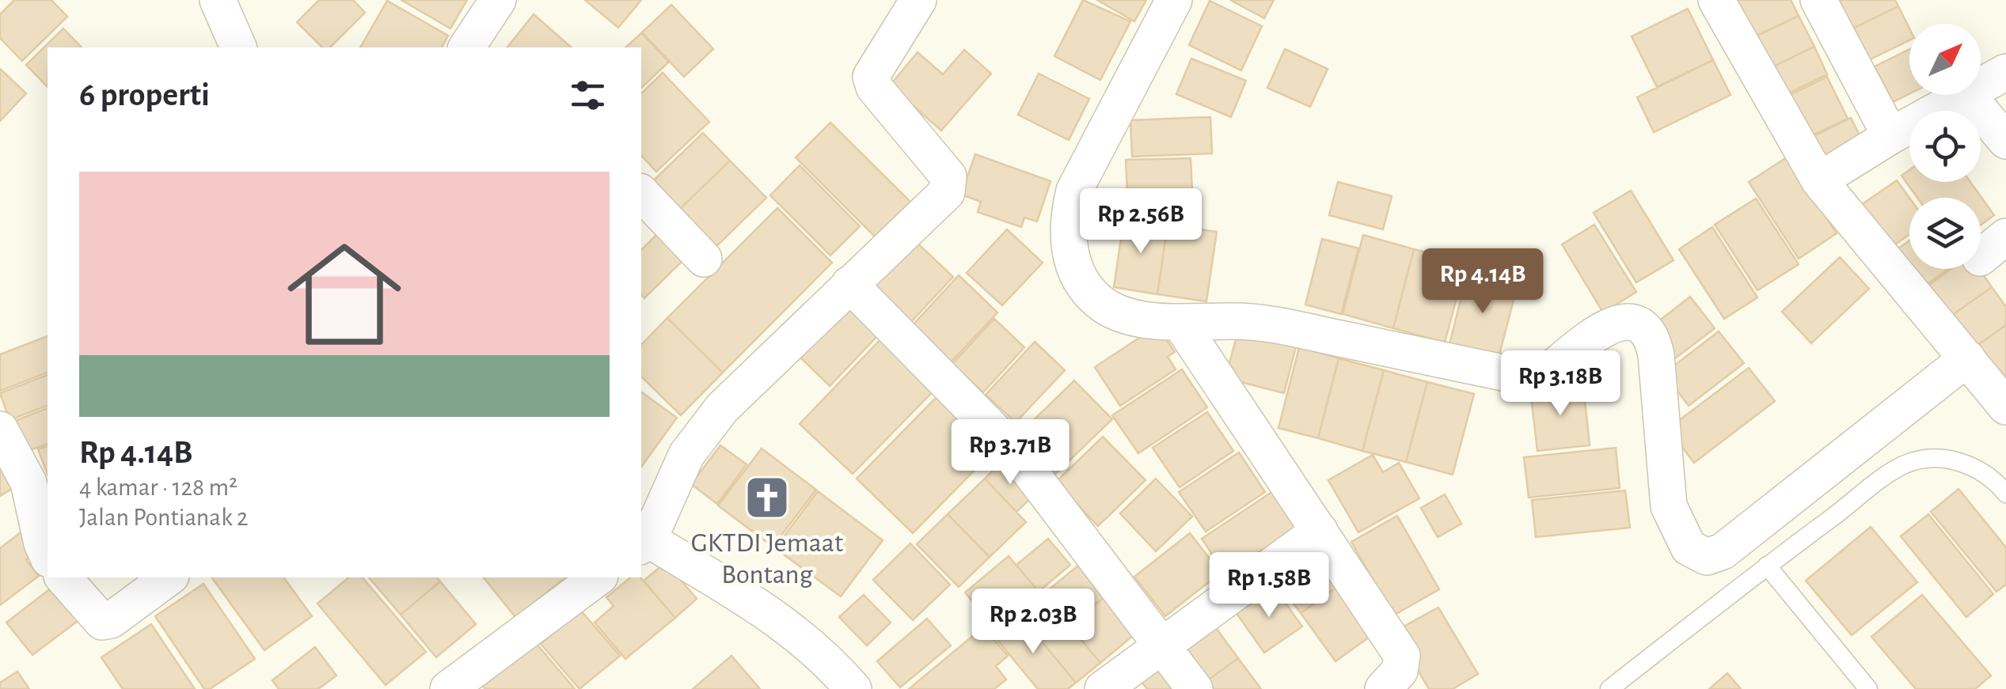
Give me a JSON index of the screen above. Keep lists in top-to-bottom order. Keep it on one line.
{"places":{"church":["GKTDI Jemaat Bontang"]},"north":"top right","page":{"heading":"6 properti","list":[{"name":"Rp 4.14B","note":"4 kamar · 128 m² · Jalan Pontianak 2"}],"price":["Rp 2.56B","Rp 4.14B","Rp 3.18B","Rp 3.71B","Rp 1.58B","Rp 2.03B"]}}
